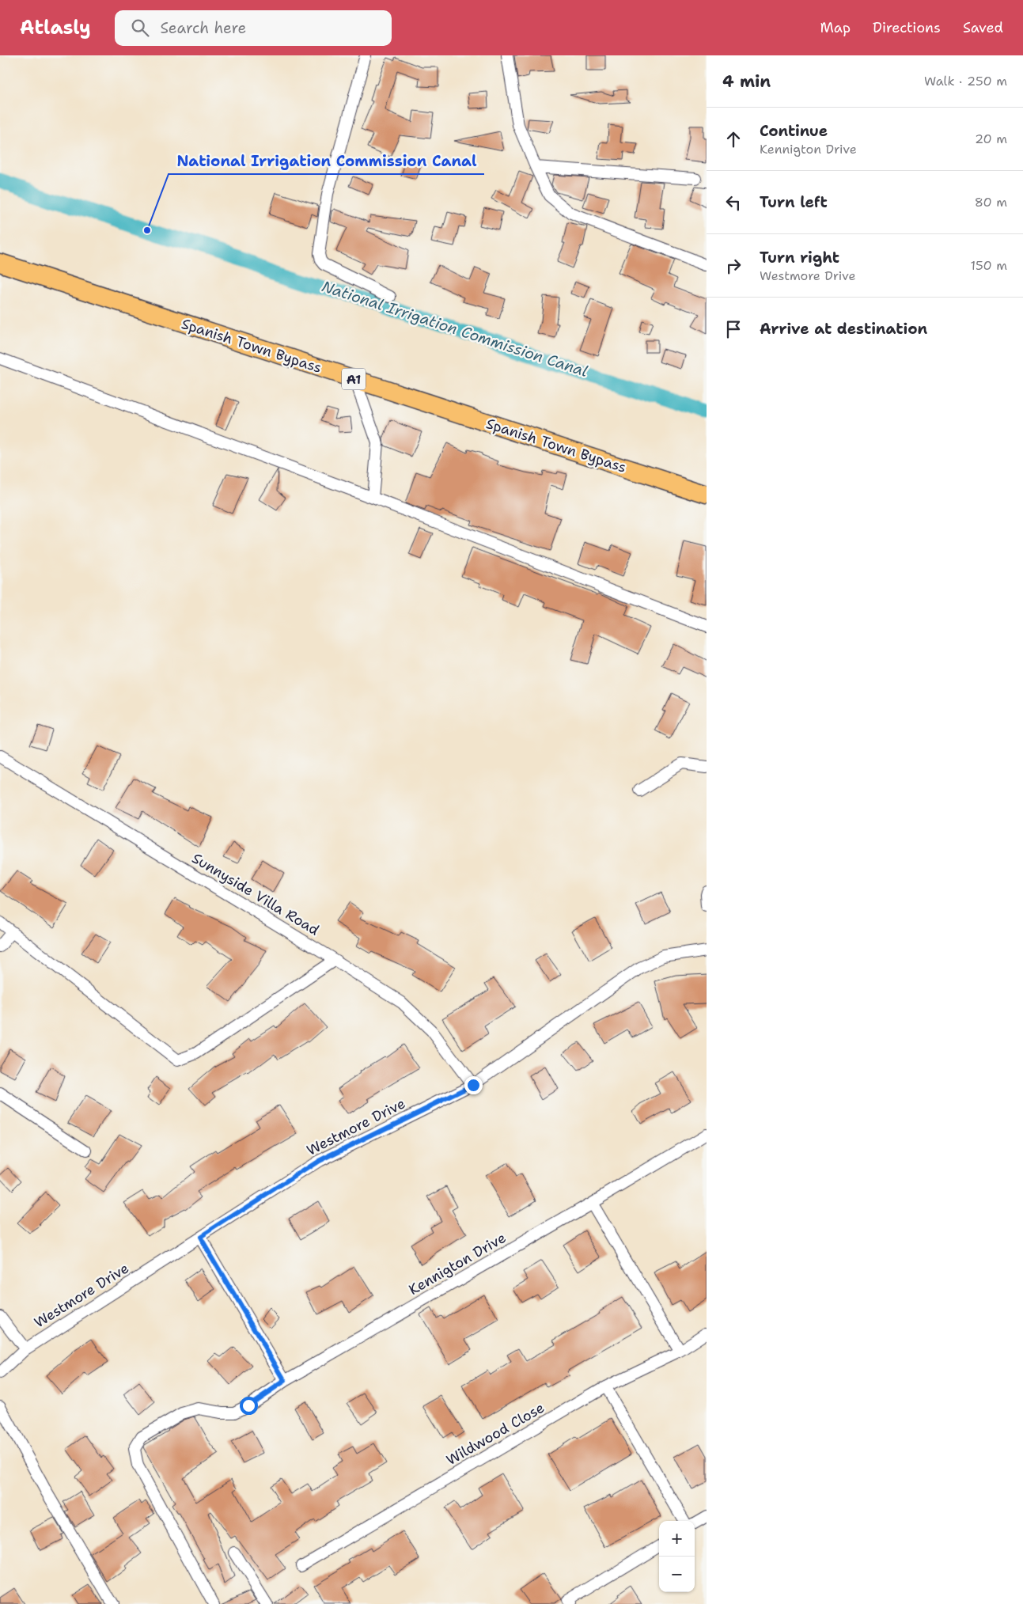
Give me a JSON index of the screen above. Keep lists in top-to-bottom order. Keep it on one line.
{"streets":{"main road":["Spanish Town Bypass","A1"],"street":["Sunnyside Villa Road","Westmore Drive","Kennigton Drive","Wildwood Close"]},"crossings":[["Sunnyside Villa Road","Westmore Drive"]],"water":["National Irrigation Commission Canal"],"places":["National Irrigation Commission Canal"],"page":{"header":"Atlasly","search":"Search here","nav":["Map","Directions","Saved"],"heading":["4 min","Walk · 250 m"],"list":[["Continue","Kennigton Drive","20 m"],["Turn left","80 m"],["Turn right","Westmore Drive","150 m"],"Arrive at destination"],"map_buttons":["+","−"]}}
